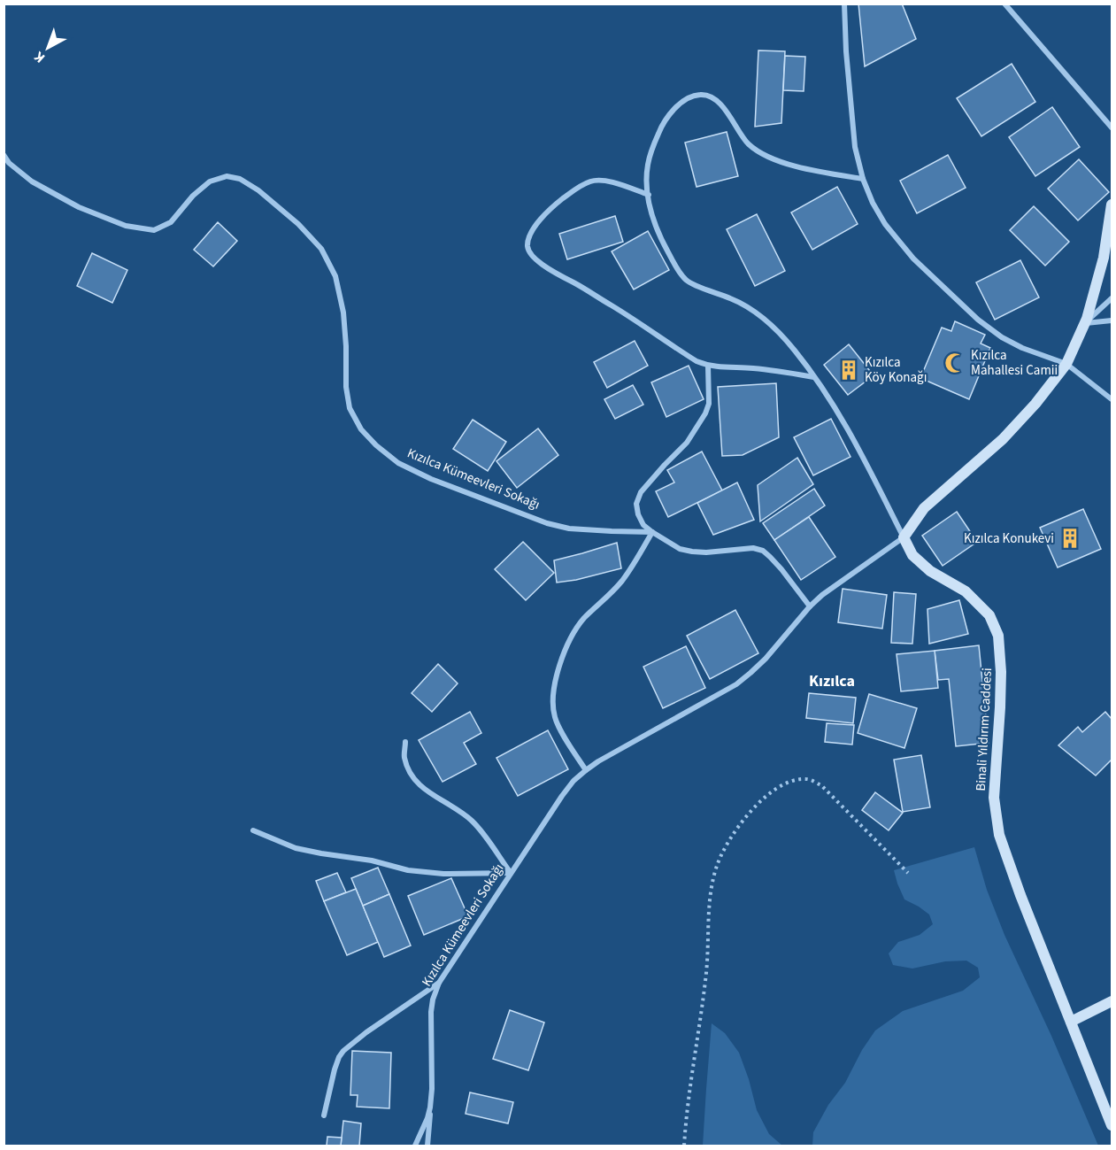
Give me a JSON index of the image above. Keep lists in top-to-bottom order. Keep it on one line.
{"streets":{"street":["Kızılca Kümeevleri Sokağı","Binali Yıldırım Caddesi"]},"crossings":[["Kızılca Kümeevleri Sokağı","Binali Yıldırım Caddesi"]],"districts":["Kızılca"],"places":{"mosque":["Kızılca Mahallesi Camii"],"building":["Kızılca Köy Konağı","Kızılca Konukevi"]},"north":"bottom left"}
